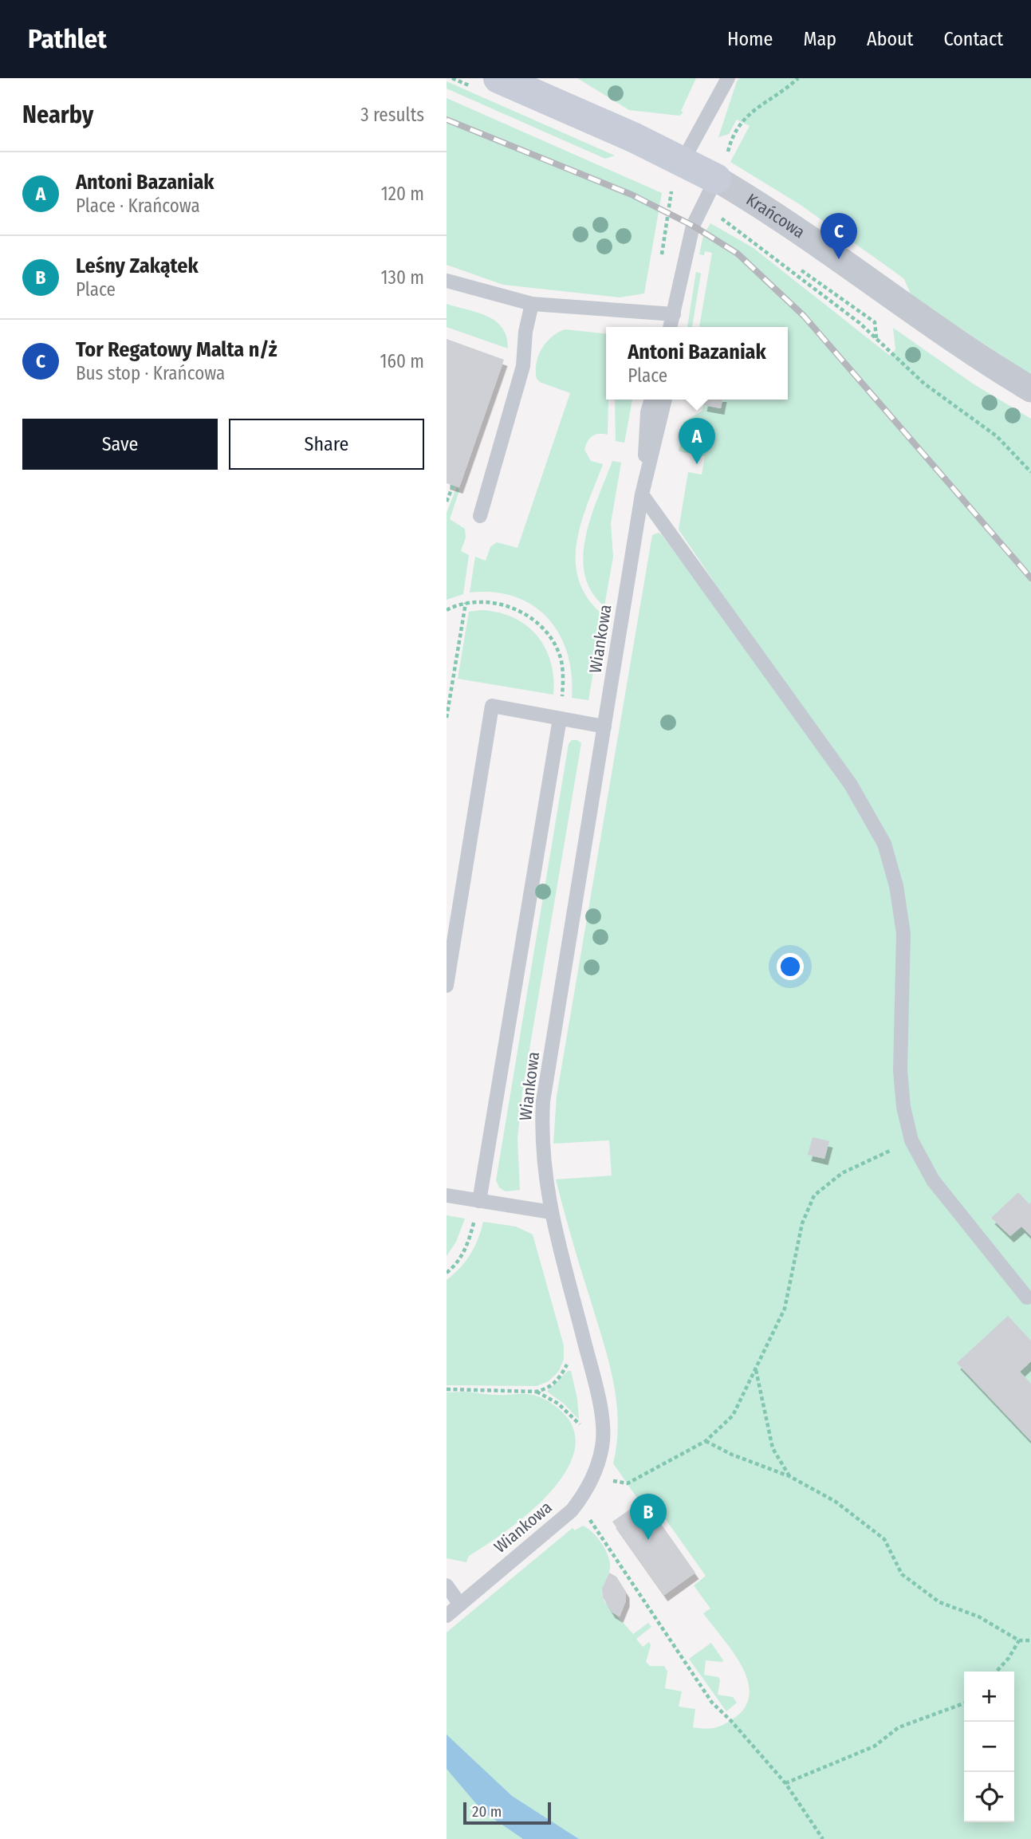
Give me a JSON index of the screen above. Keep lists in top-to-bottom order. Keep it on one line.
{"streets":{"street":["Krańcowa"],"lane":["Wiankowa"]},"scale_bar":"20 m","page":{"header":"Pathlet","nav":["Home","Map","About","Contact"],"heading":["Nearby","3 results"],"list":[{"mark":"A","name":"Antoni Bazaniak","note":"Place · Krańcowa","value":"120 m"},{"mark":"B","name":"Leśny Zakątek","note":"Place","value":"130 m"},{"mark":"C","name":"Tor Regatowy Malta n/ż","note":"Bus stop · Krańcowa","value":"160 m"}],"pins":["C","A","B"],"popup":["Antoni Bazaniak","Place"],"buttons":["Save","Share"],"map_buttons":["+","−"],"scale":"20 m"}}
